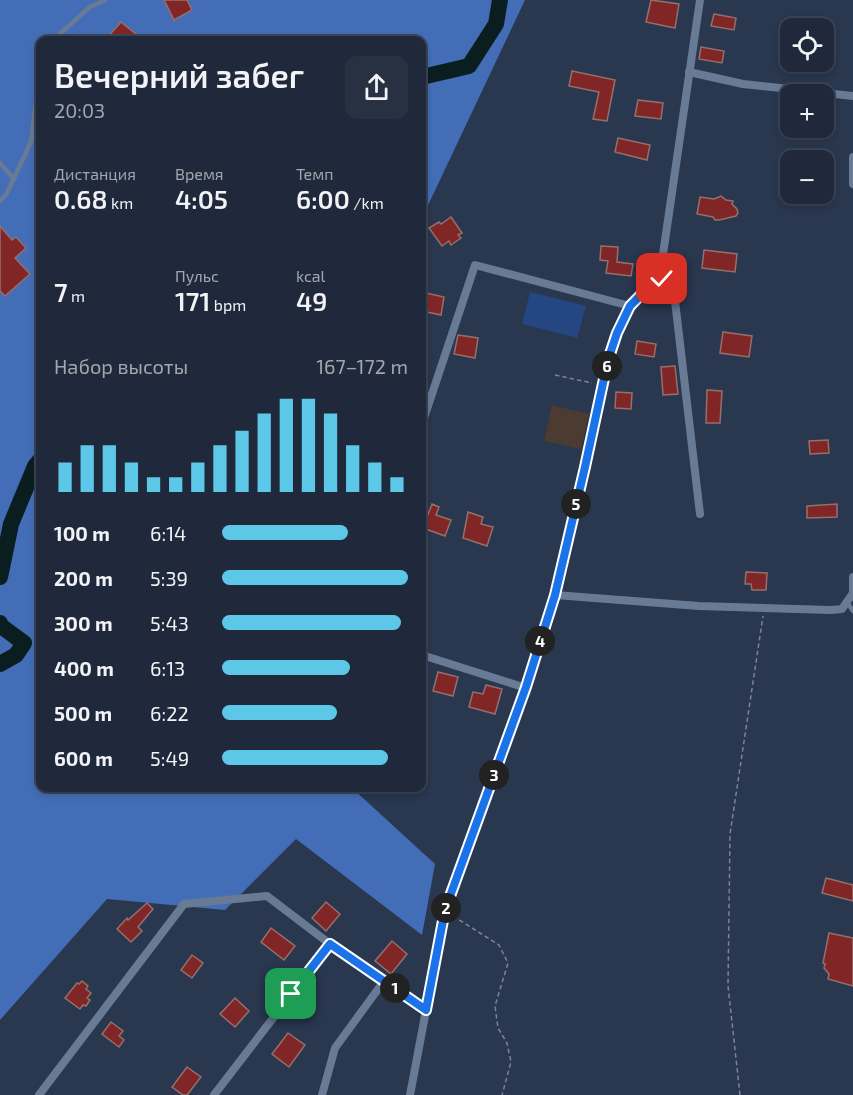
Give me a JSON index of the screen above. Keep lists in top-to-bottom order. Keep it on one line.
{"page":{"map_buttons":["+","−"],"heading":["Вечерний забег","20:03"],"stats":[["Дистанция","0.68 km"],["Время","4:05"],["Темп","6:00 /km"],["7 m"],["Пульс","171 bpm"],["kcal","49"]],"chart":["Набор высоты","167–172 m"],"pins":["6","5","4","3","2","1"],"list":[{"name":"100 m","note":"6:14"},{"name":"200 m","note":"5:39"},{"name":"300 m","note":"5:43"},{"name":"400 m","note":"6:13"},{"name":"500 m","note":"6:22"},{"name":"600 m","note":"5:49"}]}}
